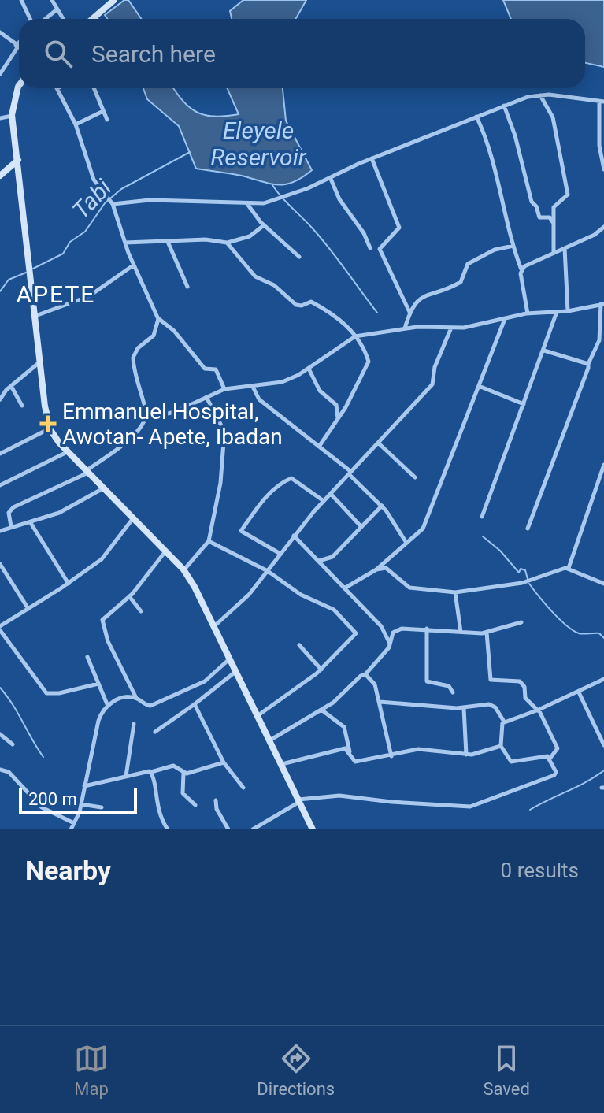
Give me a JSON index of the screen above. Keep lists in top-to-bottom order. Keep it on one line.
{"districts":["APETE"],"water":["Eleyele Reservoir","Tabi"],"places":{"health":["Emmanuel Hospital, Awotan- Apete, Ibadan"]},"scale_bar":"200 m","page":{"search":"Search here","scale":"200 m","heading":["Nearby","0 results"],"nav":["Map","Directions","Saved"]}}
